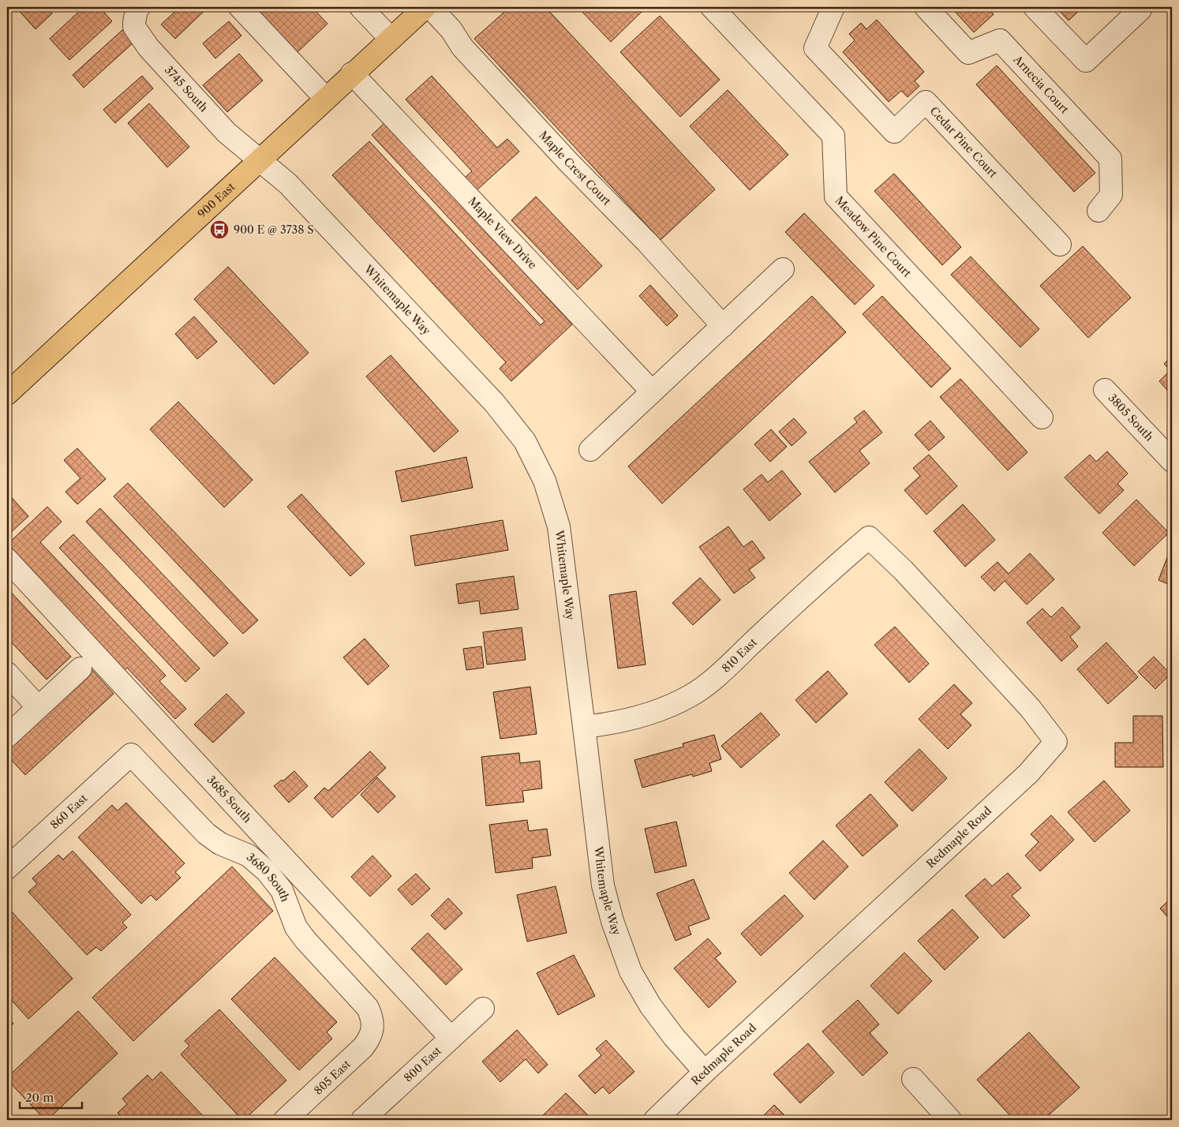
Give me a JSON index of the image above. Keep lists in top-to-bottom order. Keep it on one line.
{"streets":{"main road":["900 East"],"street":["Arnecia Court","3745 South","Cedar Pine Court","Maple Crest Court","Maple View Drive","Meadow Pine Court","Whitemaple Way","3805 South","810 East","3685 South","860 East","Redmaple Road","3680 South","800 East","805 East"]},"crossings":[["3745 South","900 East"],["3745 South","Whitemaple Way"],["900 East","Maple View Drive"],["900 East","Whitemaple Way"],["Whitemaple Way","810 East"],["Whitemaple Way","Redmaple Road"],["810 East","Redmaple Road"],["3685 South","800 East"],["860 East","3680 South"],["3680 South","805 East"]],"places":{"bus stop":["900 E @ 3738 S"]},"scale_bar":"20 m"}
